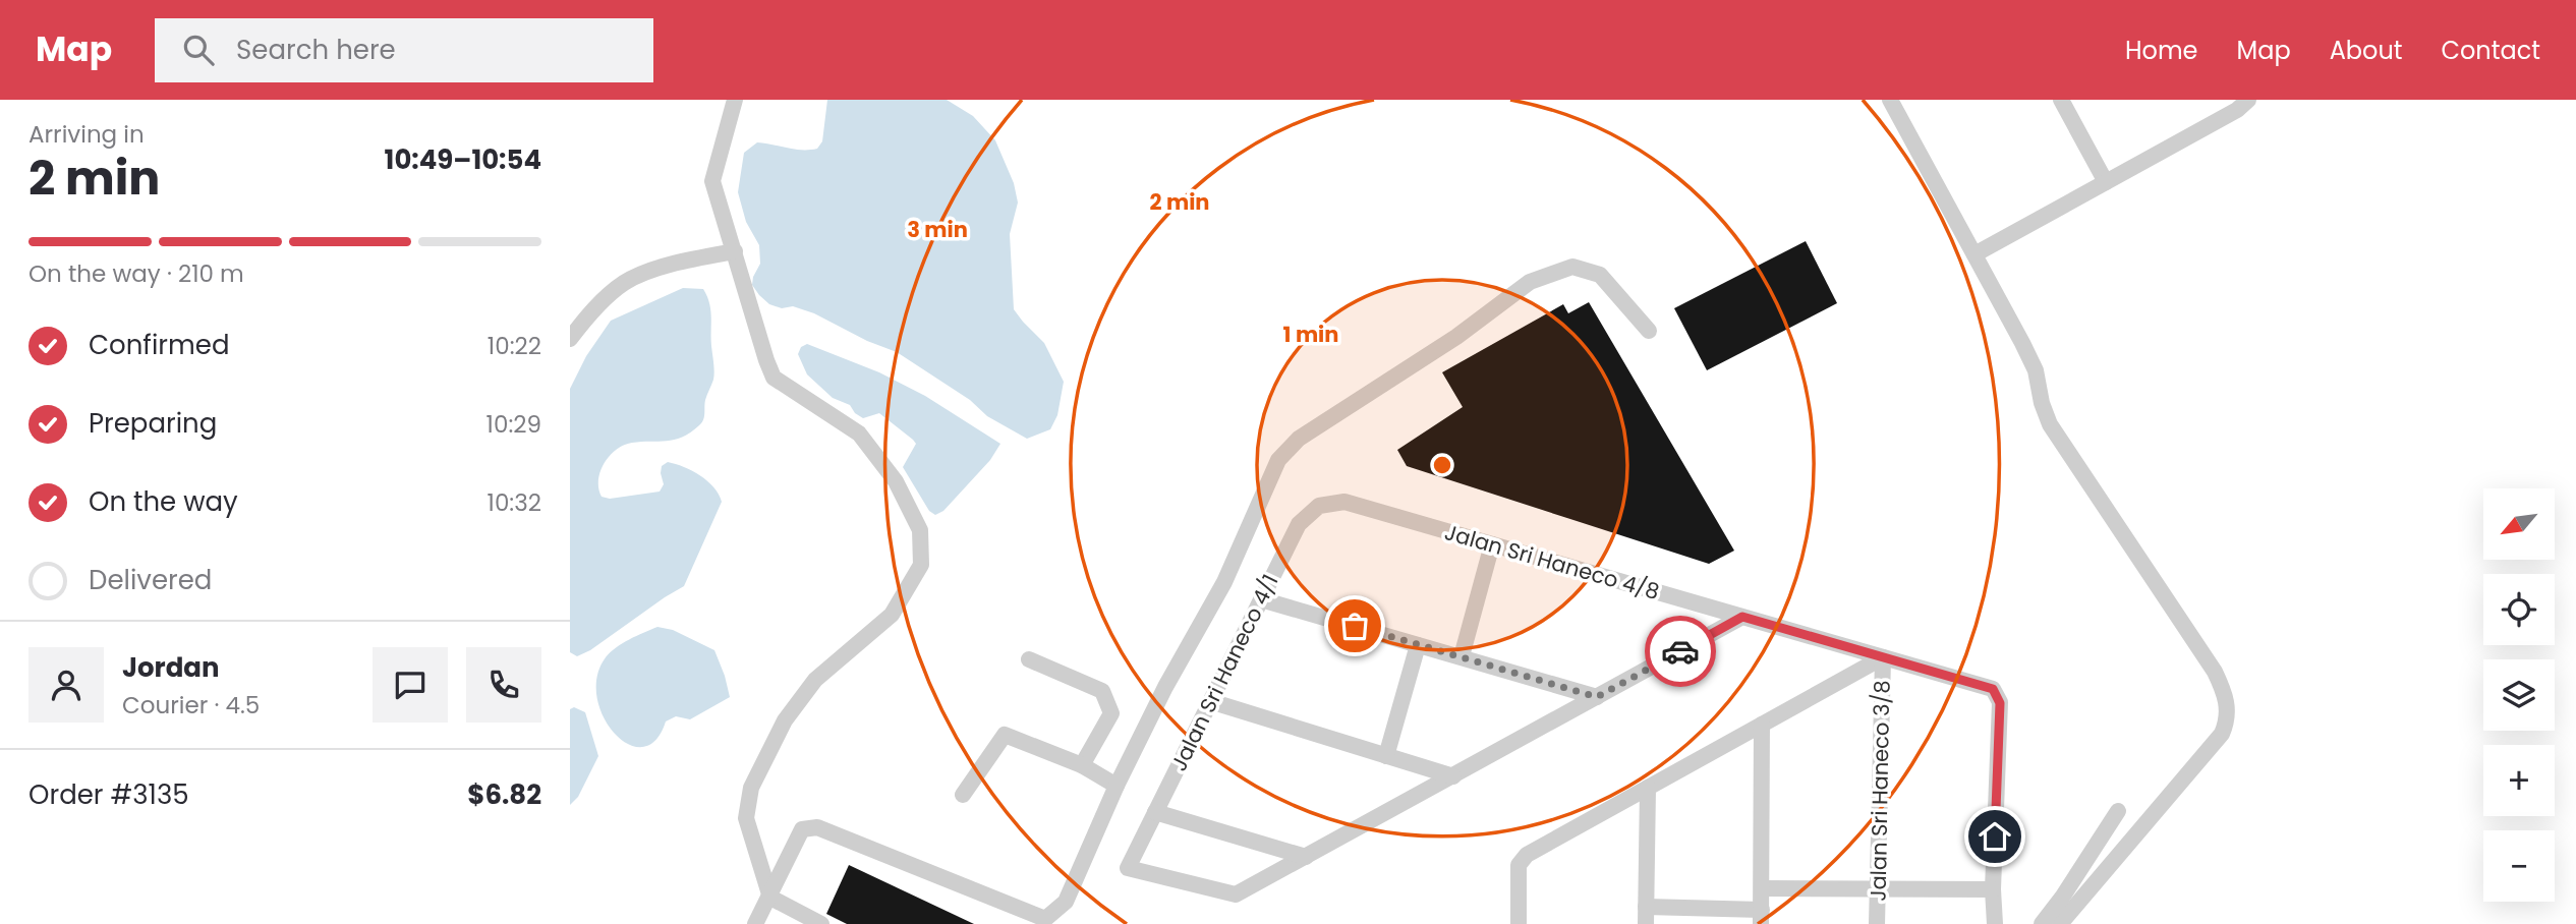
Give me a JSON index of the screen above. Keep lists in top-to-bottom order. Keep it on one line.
{"streets":{"street":["Jalan Sri Haneco 4/8","Jalan Sri Haneco 4/1","Jalan Sri Haneco 3/8"]},"crossings":[["Jalan Sri Haneco 4/8","Jalan Sri Haneco 4/1"],["Jalan Sri Haneco 4/8","Jalan Sri Haneco 3/8"]],"north":"bottom left","page":{"header":"Map","search":"Search here","nav":["Home","Map","About","Contact"],"heading":["2 min","Arriving in","10:49–10:54"],"panel":["Jordan","Courier · 4.5","Order #3135","$6.82"],"bar":"On the way · 210 m","list":[["Confirmed","10:22"],["Preparing","10:29"],["On the way","10:32"],"Delivered"],"map_buttons":["+","−"]},"rings":["2 min","3 min","1 min"]}
